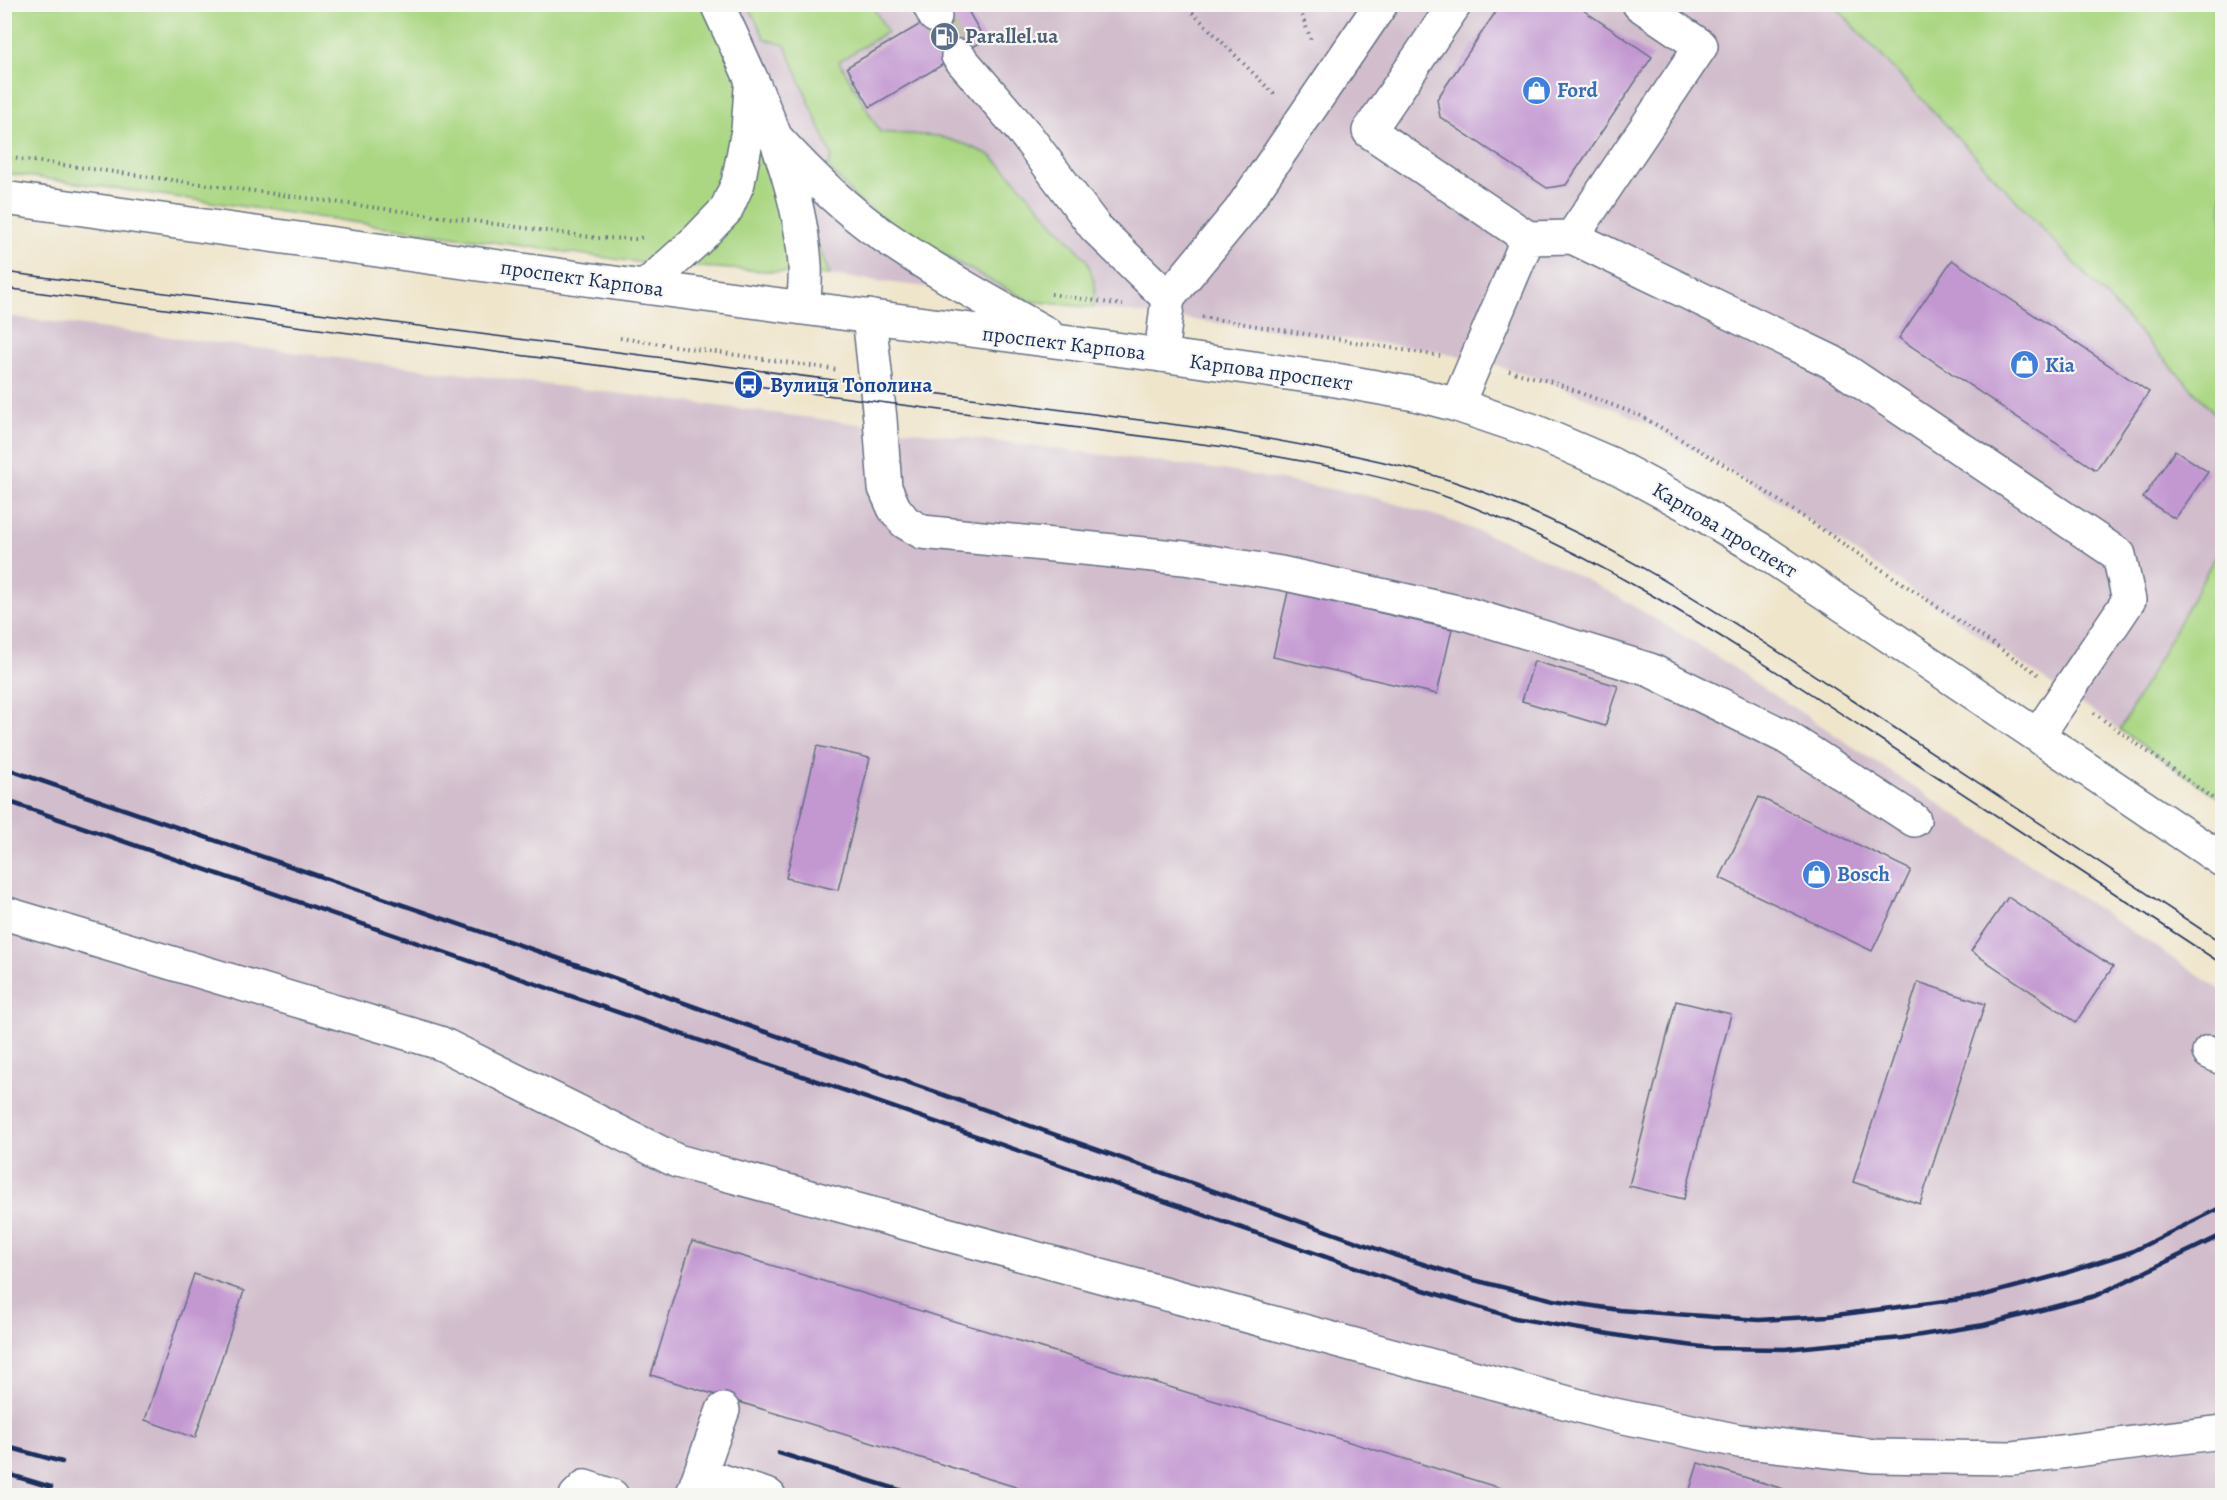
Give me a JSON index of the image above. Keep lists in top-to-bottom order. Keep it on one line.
{"streets":{"main road":["проспект Карпова","Карпова проспект"]},"crossings":[["проспект Карпова","Карпова проспект"]],"places":{"fuel station":["Parallel.ua"],"shop":["Ford","Kia","Bosch"],"bus stop":["Вулиця Тополина"]}}
